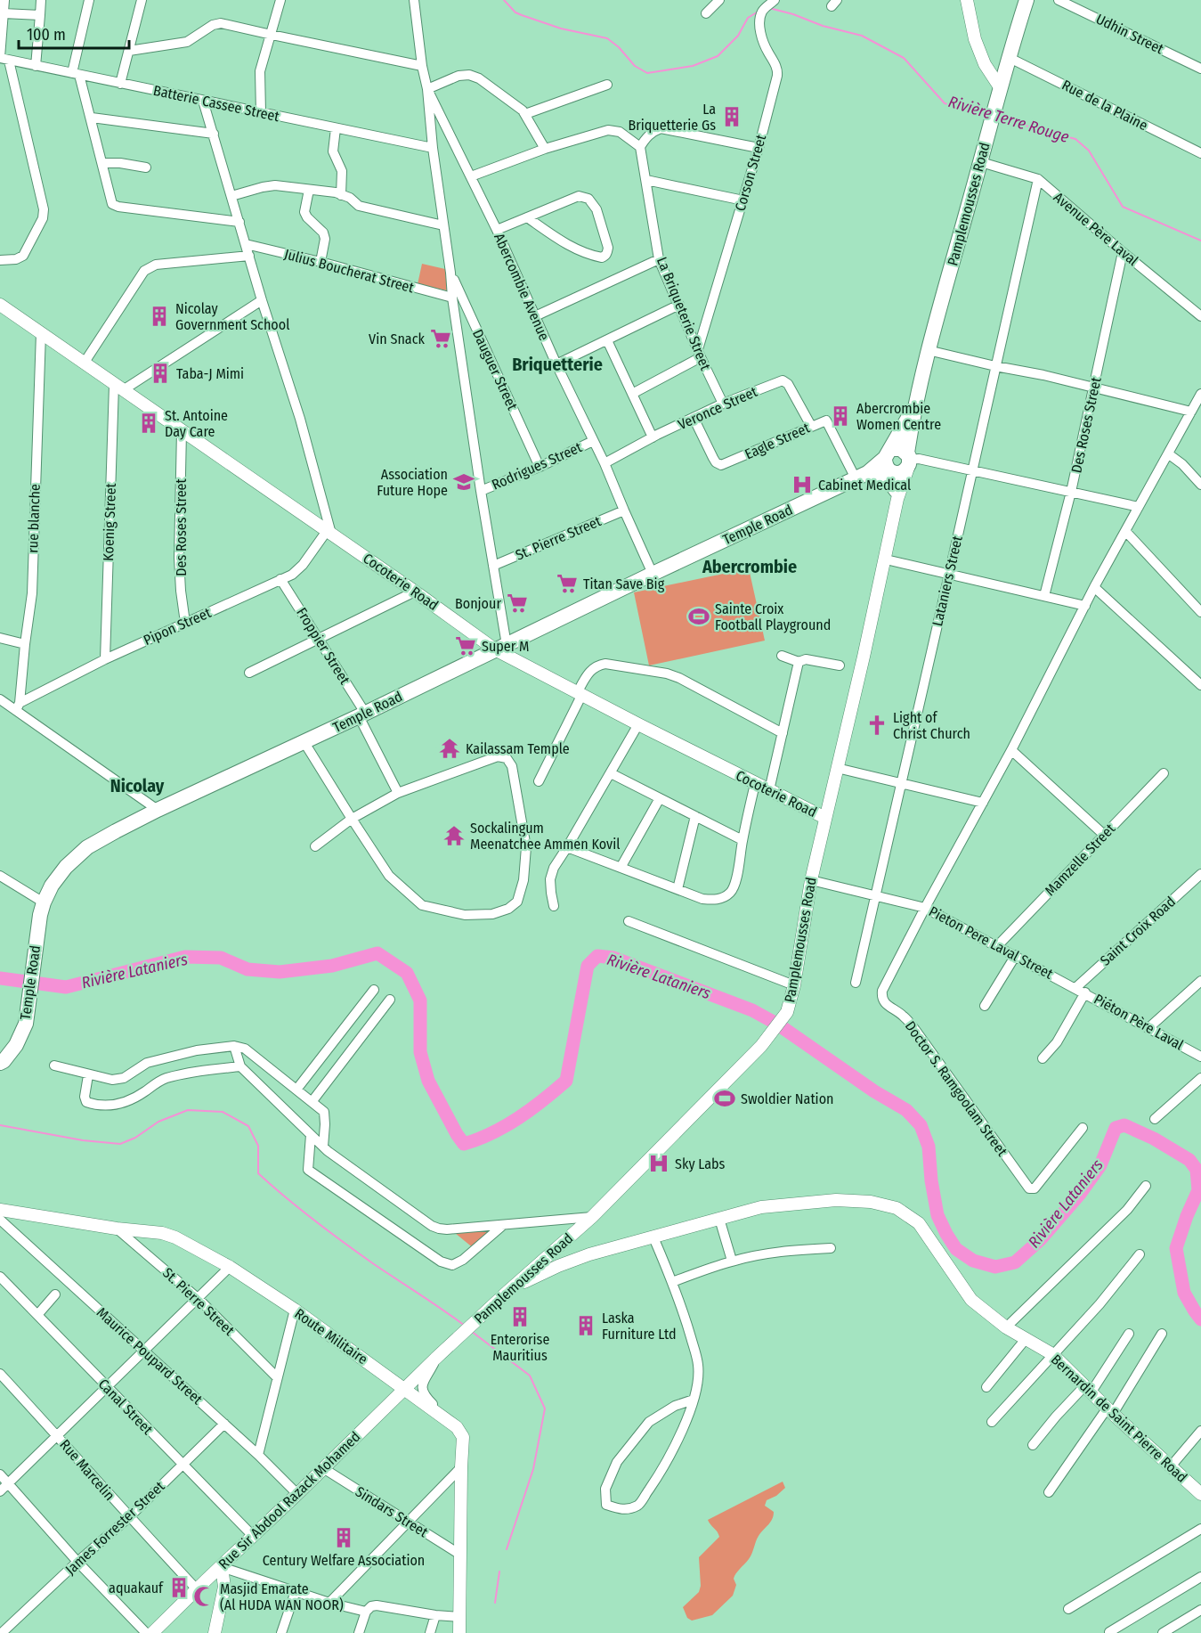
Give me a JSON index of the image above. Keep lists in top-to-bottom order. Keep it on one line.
{"streets":{"main road":["Pamplemousses Road","Temple Road","Cocoterie Road","Route Militaire","Bernardin de Saint Pierre Road","Rue Sir Abdool Razack Mohamed"],"street":["Udhin Street","Batterie Cassee Street","Rue de la Plaine","Corson Street","Avenue Père Laval","Julius Boucherat Street","Abercombie Avenue","La Briqueterie Street","Dauguer Street","Veronce Street","Des Roses Street","Eagle Street","Rodrigues Street","rue blanche","Koenig Street","St. Pierre Street","Lataniers Street","Pipon Street","Froppier Street","Mamzelle Street","Saint Croix Road","Pieton Pere Laval Street","Piéton Père Laval","Doctor S. Ramgoolam Street","Maurice Poupard Street","Canal Street","Rue Marcelin","Sindars Street","James Forrester Street"]},"crossings":[["Rue de la Plaine","Pamplemousses Road"],["Corson Street","La Briqueterie Street"],["Pamplemousses Road","Avenue Père Laval"],["Pamplemousses Road","Eagle Street"],["Pamplemousses Road","Temple Road"],["Pamplemousses Road","Cocoterie Road"],["Pamplemousses Road","Pieton Pere Laval Street"],["Pamplemousses Road","Route Militaire"],["Pamplemousses Road","Bernardin de Saint Pierre Road"],["Pamplemousses Road","Rue Sir Abdool Razack Mohamed"],["Avenue Père Laval","Des Roses Street"],["Avenue Père Laval","Lataniers Street"],["Abercombie Avenue","Veronce Street"],["Abercombie Avenue","Rodrigues Street"],["Abercombie Avenue","Temple Road"],["Abercombie Avenue","St. Pierre Street"],["La Briqueterie Street","Veronce Street"],["Dauguer Street","Rodrigues Street"],["Veronce Street","Eagle Street"],["Des Roses Street","Cocoterie Road"],["Des Roses Street","Pipon Street"],["Eagle Street","Temple Road"],["rue blanche","Cocoterie Road"],["rue blanche","Pipon Street"],["Koenig Street","Cocoterie Road"],["Koenig Street","Pipon Street"],["Temple Road","Cocoterie Road"],["Temple Road","Froppier Street"],["St. Pierre Street","Route Militaire"],["Lataniers Street","Pieton Pere Laval Street"],["Cocoterie Road","Pipon Street"],["Pipon Street","Froppier Street"],["Mamzelle Street","Pieton Pere Laval Street"],["Saint Croix Road","Pieton Pere Laval Street"],["Saint Croix Road","Piéton Père Laval"],["Pieton Pere Laval Street","Piéton Père Laval"],["Pieton Pere Laval Street","Doctor S. Ramgoolam Street"],["Route Militaire","Rue Sir Abdool Razack Mohamed"],["Route Militaire","Sindars Street"],["Maurice Poupard Street","Rue Sir Abdool Razack Mohamed"],["Maurice Poupard Street","James Forrester Street"],["Canal Street","Rue Sir Abdool Razack Mohamed"],["Canal Street","James Forrester Street"],["Rue Marcelin","Rue Sir Abdool Razack Mohamed"],["Rue Marcelin","James Forrester Street"],["Rue Sir Abdool Razack Mohamed","Sindars Street"]],"districts":["Briquetterie","Abercrombie","Nicolay"],"water":["Rivière Terre Rouge","Rivière Lataniers"],"places":{"building":["La Briquetterie Gs","Nicolay Government School","Taba-J Mimi","Abercrombie Women Centre","St. Antoine Day Care","Enterorise Mauritius","Laska Furniture Ltd","Century Welfare Association","aquakauf"],"supermarket":["Vin Snack","Titan Save Big","Bonjour","Super M"],"school or university":["Association Future Hope"],"hospital":["Cabinet Medical","Sky Labs"],"sports":["Sainte Croix Football Playground","Swoldier Nation"],"church":["Light of Christ Church"],"temple":["Kailassam Temple","Sockalingum Meenatchee Ammen Kovil"],"mosque":["Masjid Emarate (Al HUDA WAN NOOR)"]},"scale_bar":"100 m"}
